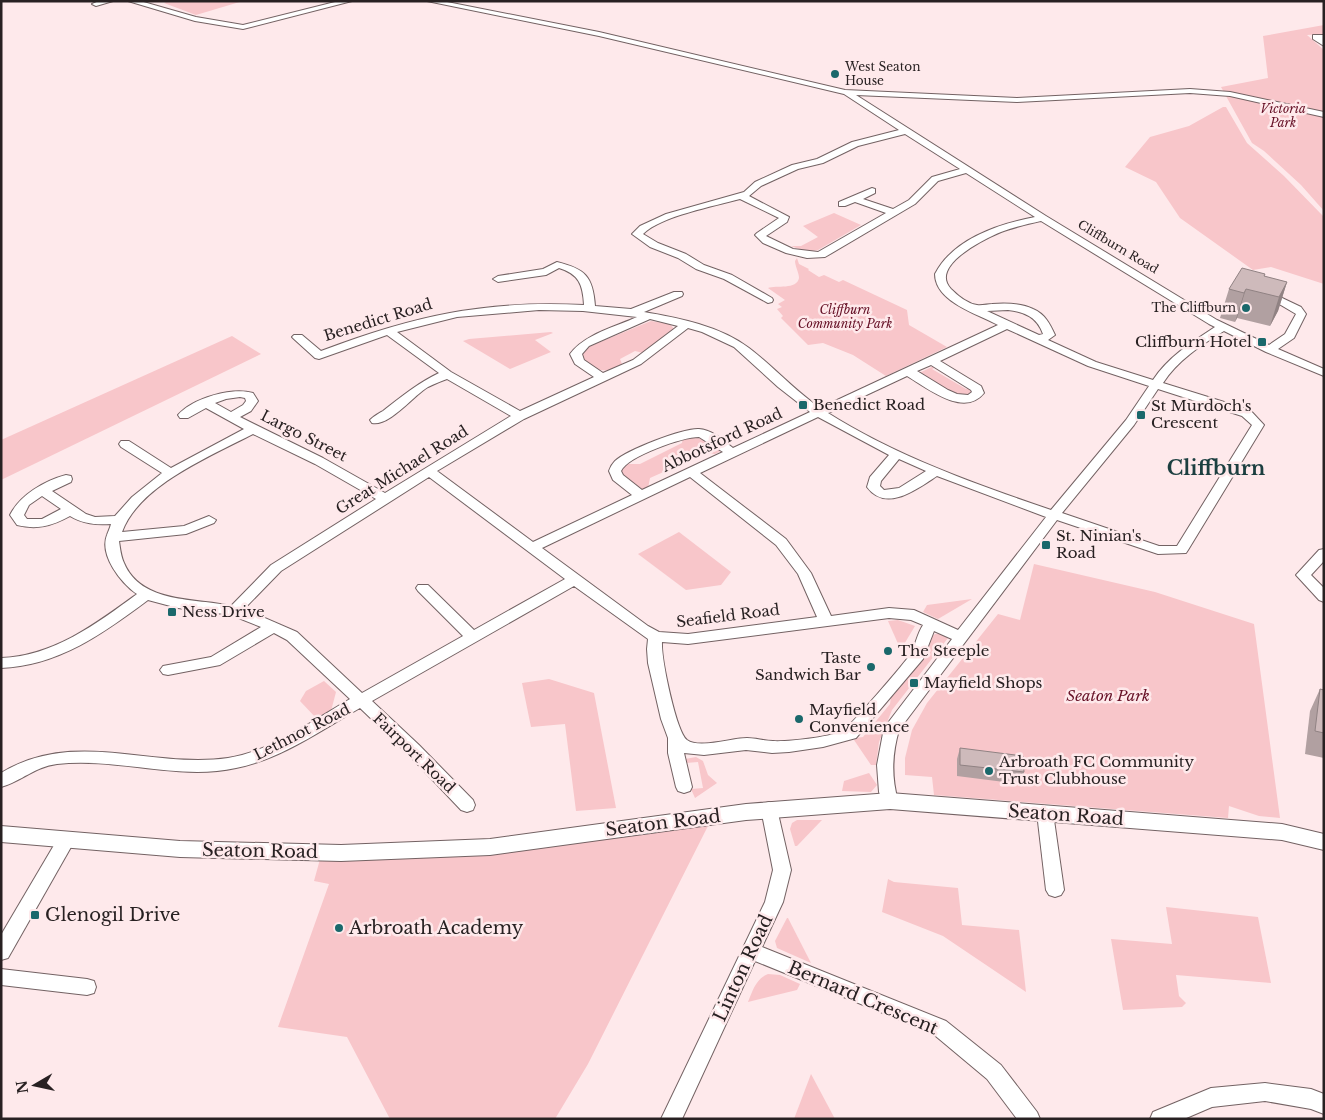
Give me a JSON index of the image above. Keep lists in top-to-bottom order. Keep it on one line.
{"streets":{"street":["Cliffburn Road","Benedict Road","Largo Street","Abbotsford Road","Great Michael Road","Seafield Road","Lethnot Road","Fairport Road","Seaton Road","Linton Road","Bernard Crescent"]},"crossings":[["Benedict Road","Abbotsford Road"],["Benedict Road","Great Michael Road"],["Largo Street","Great Michael Road"],["Abbotsford Road","Seafield Road"],["Great Michael Road","Seafield Road"],["Seafield Road","Lethnot Road"],["Lethnot Road","Fairport Road"],["Seaton Road","Linton Road"],["Linton Road","Bernard Crescent"]],"districts":["Cliffburn"],"parks":["Victoria Park","Cliffburn Community Park","Seaton Park"],"places":{"other":["West Seaton House","The Cliffburn","The Steeple","Taste Sandwich Bar","Mayfield Convenience","Arbroath FC Community Trust Clubhouse","Arbroath Academy"],"transit":["Cliffburn Hotel","Benedict Road","St Murdoch's Crescent","St. Ninian's Road","Ness Drive","Mayfield Shops","Glenogil Drive"]},"north":"left"}
